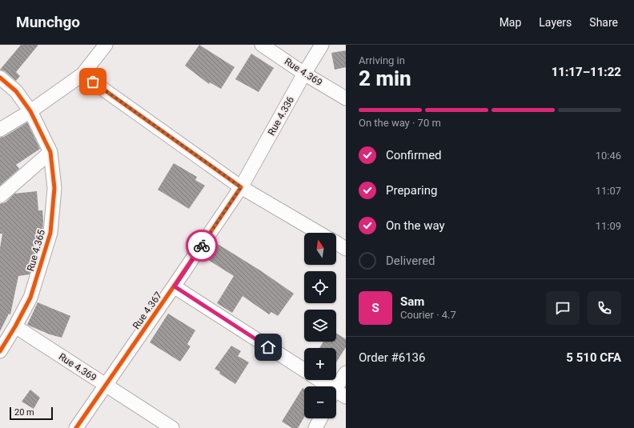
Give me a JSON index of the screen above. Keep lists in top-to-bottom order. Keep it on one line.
{"streets":{"street":["Rue 4.369","Rue 4.336","Rue 4.365","Rue 4.367"]},"crossings":[["Rue 4.369","Rue 4.336"],["Rue 4.369","Rue 4.365"],["Rue 4.369","Rue 4.367"],["Rue 4.336","Rue 4.367"]],"scale_bar":"20 m","north":"top","page":{"header":"Munchgo","nav":["Map","Layers","Share"],"heading":["2 min","Arriving in","11:17–11:22"],"panel":["Sam","Courier · 4.7","Order #6136","5 510 CFA"],"bar":"On the way · 70 m","list":[["Confirmed","10:46"],["Preparing","11:07"],["On the way","11:09"],"Delivered"],"map_buttons":["+","−"],"round":"S","scale":"20 m"}}
